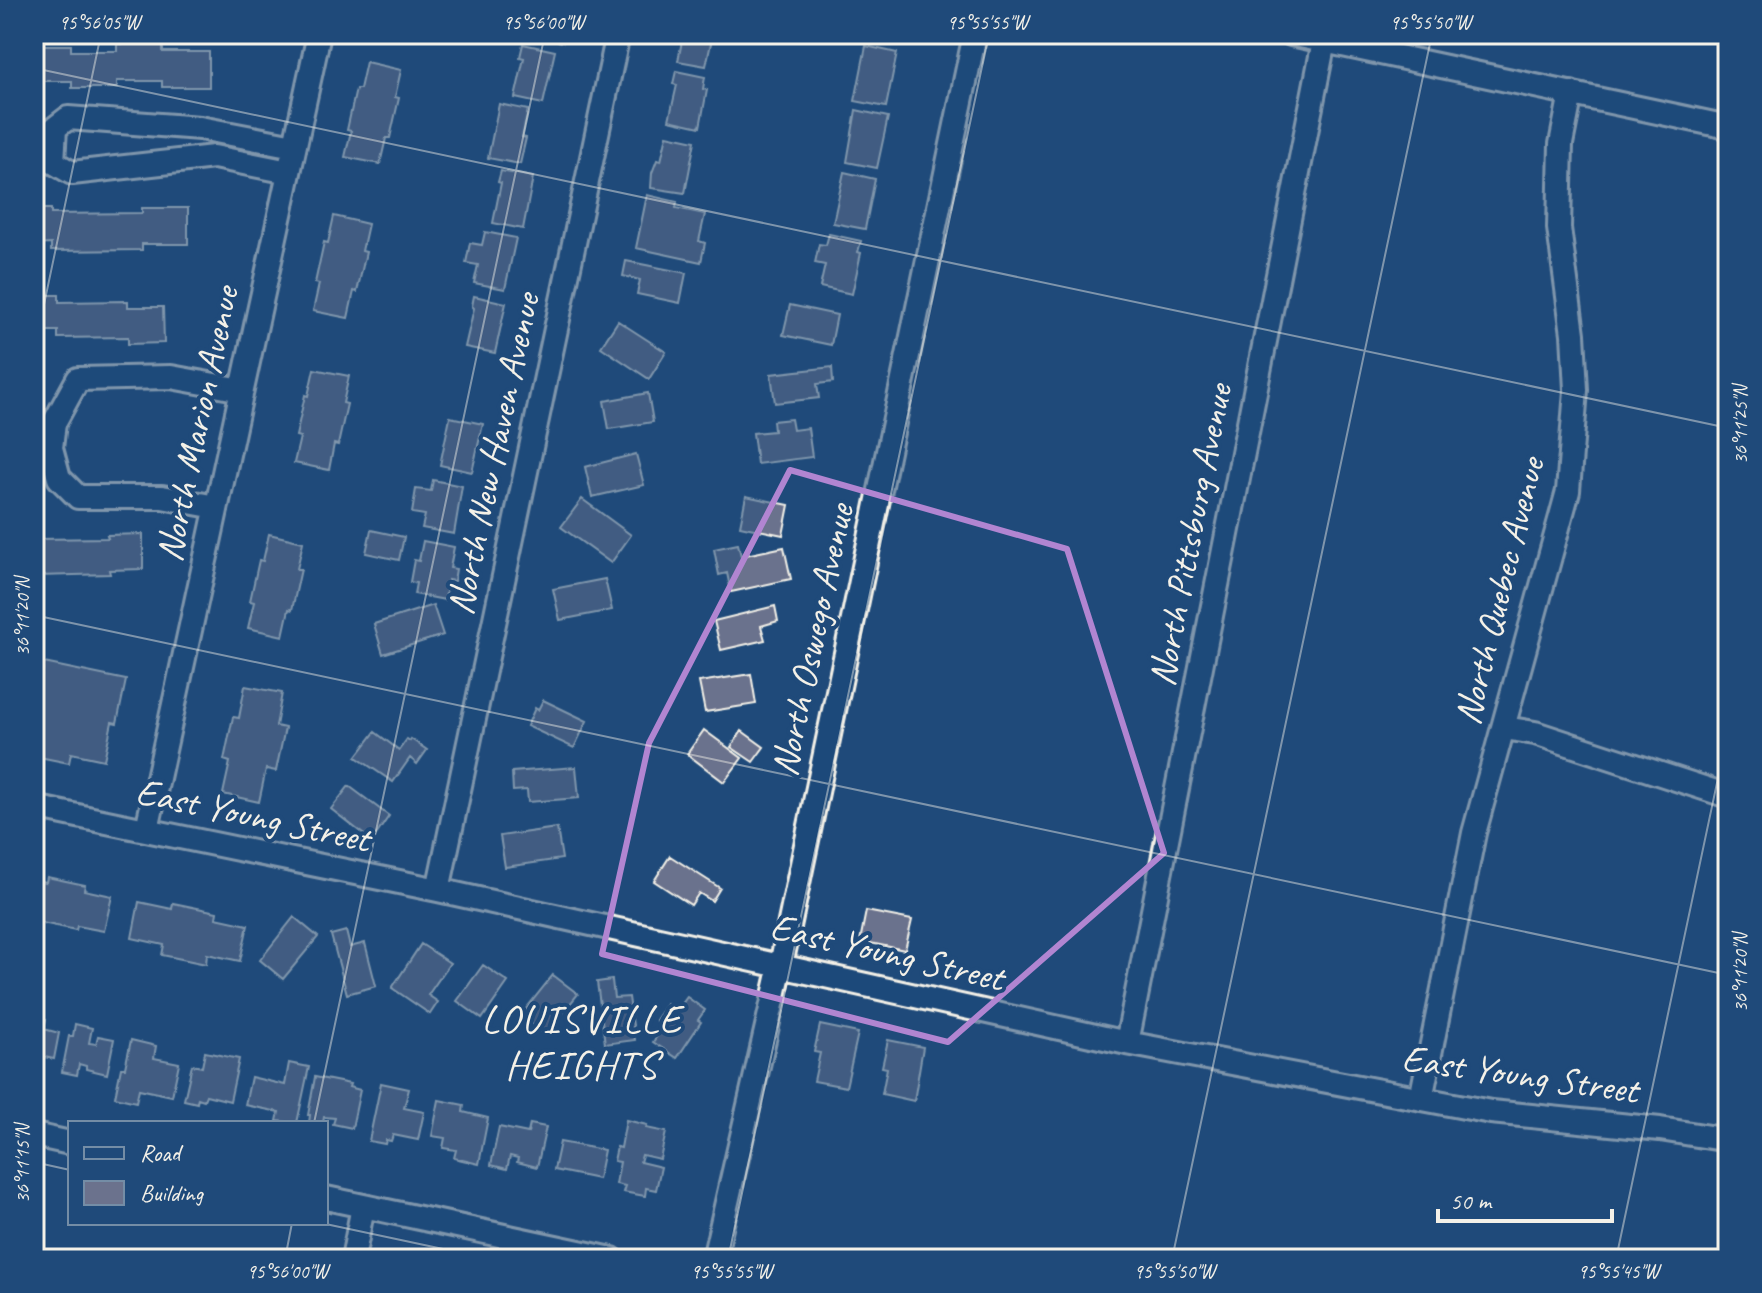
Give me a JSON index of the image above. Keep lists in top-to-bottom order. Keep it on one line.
{"streets":{"street":["North Marion Avenue","North New Haven Avenue","North Pittsburg Avenue","North Quebec Avenue","North Oswego Avenue","East Young Street"]},"crossings":[["North Marion Avenue","East Young Street"],["North New Haven Avenue","East Young Street"],["North Pittsburg Avenue","East Young Street"],["North Quebec Avenue","East Young Street"],["North Oswego Avenue","East Young Street"]],"districts":["LOUISVILLE HEIGHTS"],"legend":["Road","Building"],"scale_bar":"50 m","coordinates":["95°56'05\"W","95°56'00\"W","95°55'55\"W","95°55'50\"W","36°11'25\"N","36°11'20\"N","36°11'15\"N","95°55'45\"W"]}
